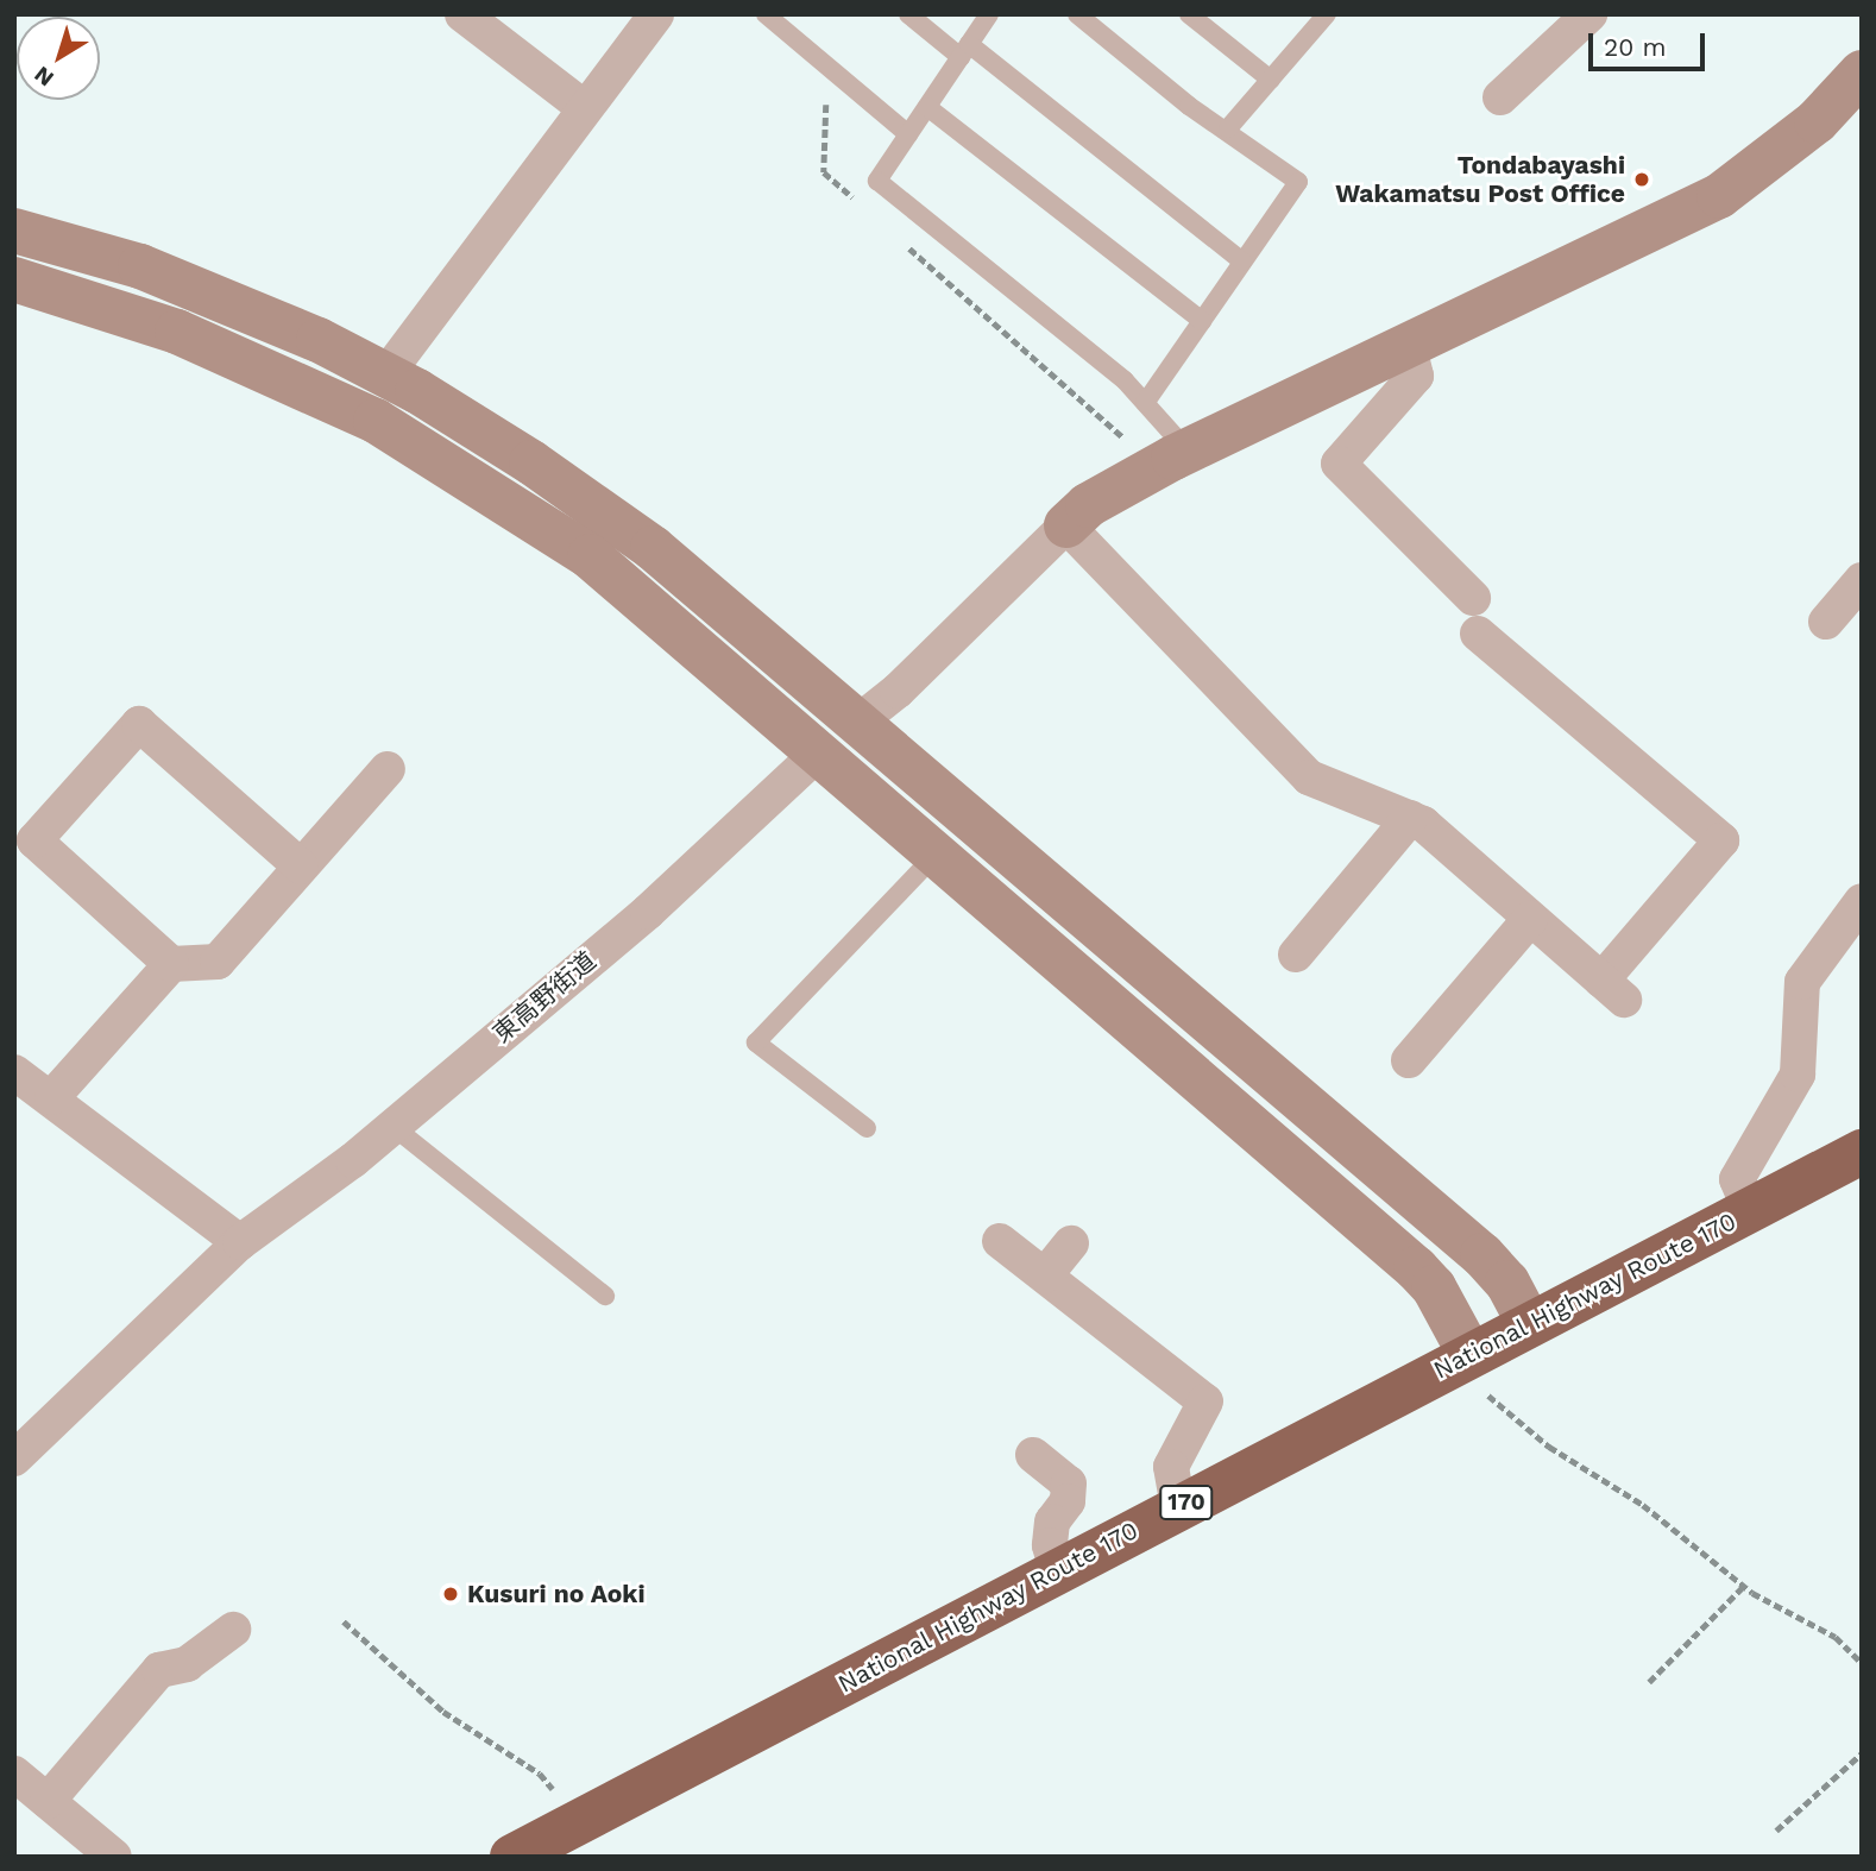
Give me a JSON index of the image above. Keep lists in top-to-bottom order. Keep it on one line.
{"streets":{"highway":["National Highway Route 170","170"],"street":["東高野街道"]},"places":["Tondabayashi Wakamatsu Post Office","Kusuri no Aoki"],"scale_bar":"20 m","north":"bottom left"}
